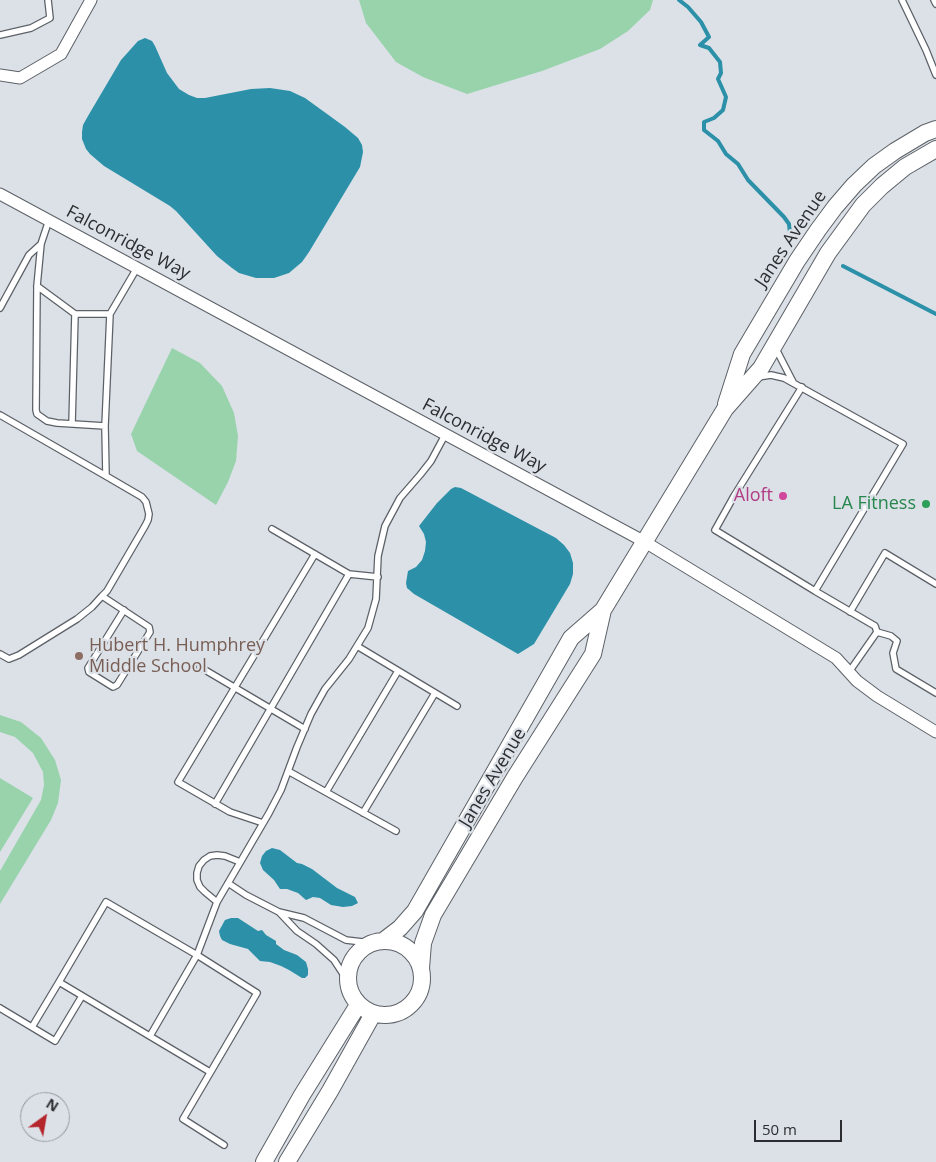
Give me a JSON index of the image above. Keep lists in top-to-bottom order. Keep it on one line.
{"streets":{"street":["Janes Avenue","Falconridge Way"]},"crossings":[["Janes Avenue","Falconridge Way"]],"places":["Aloft","LA Fitness","Hubert H. Humphrey Middle School"],"scale_bar":"50 m","north":"top right"}
